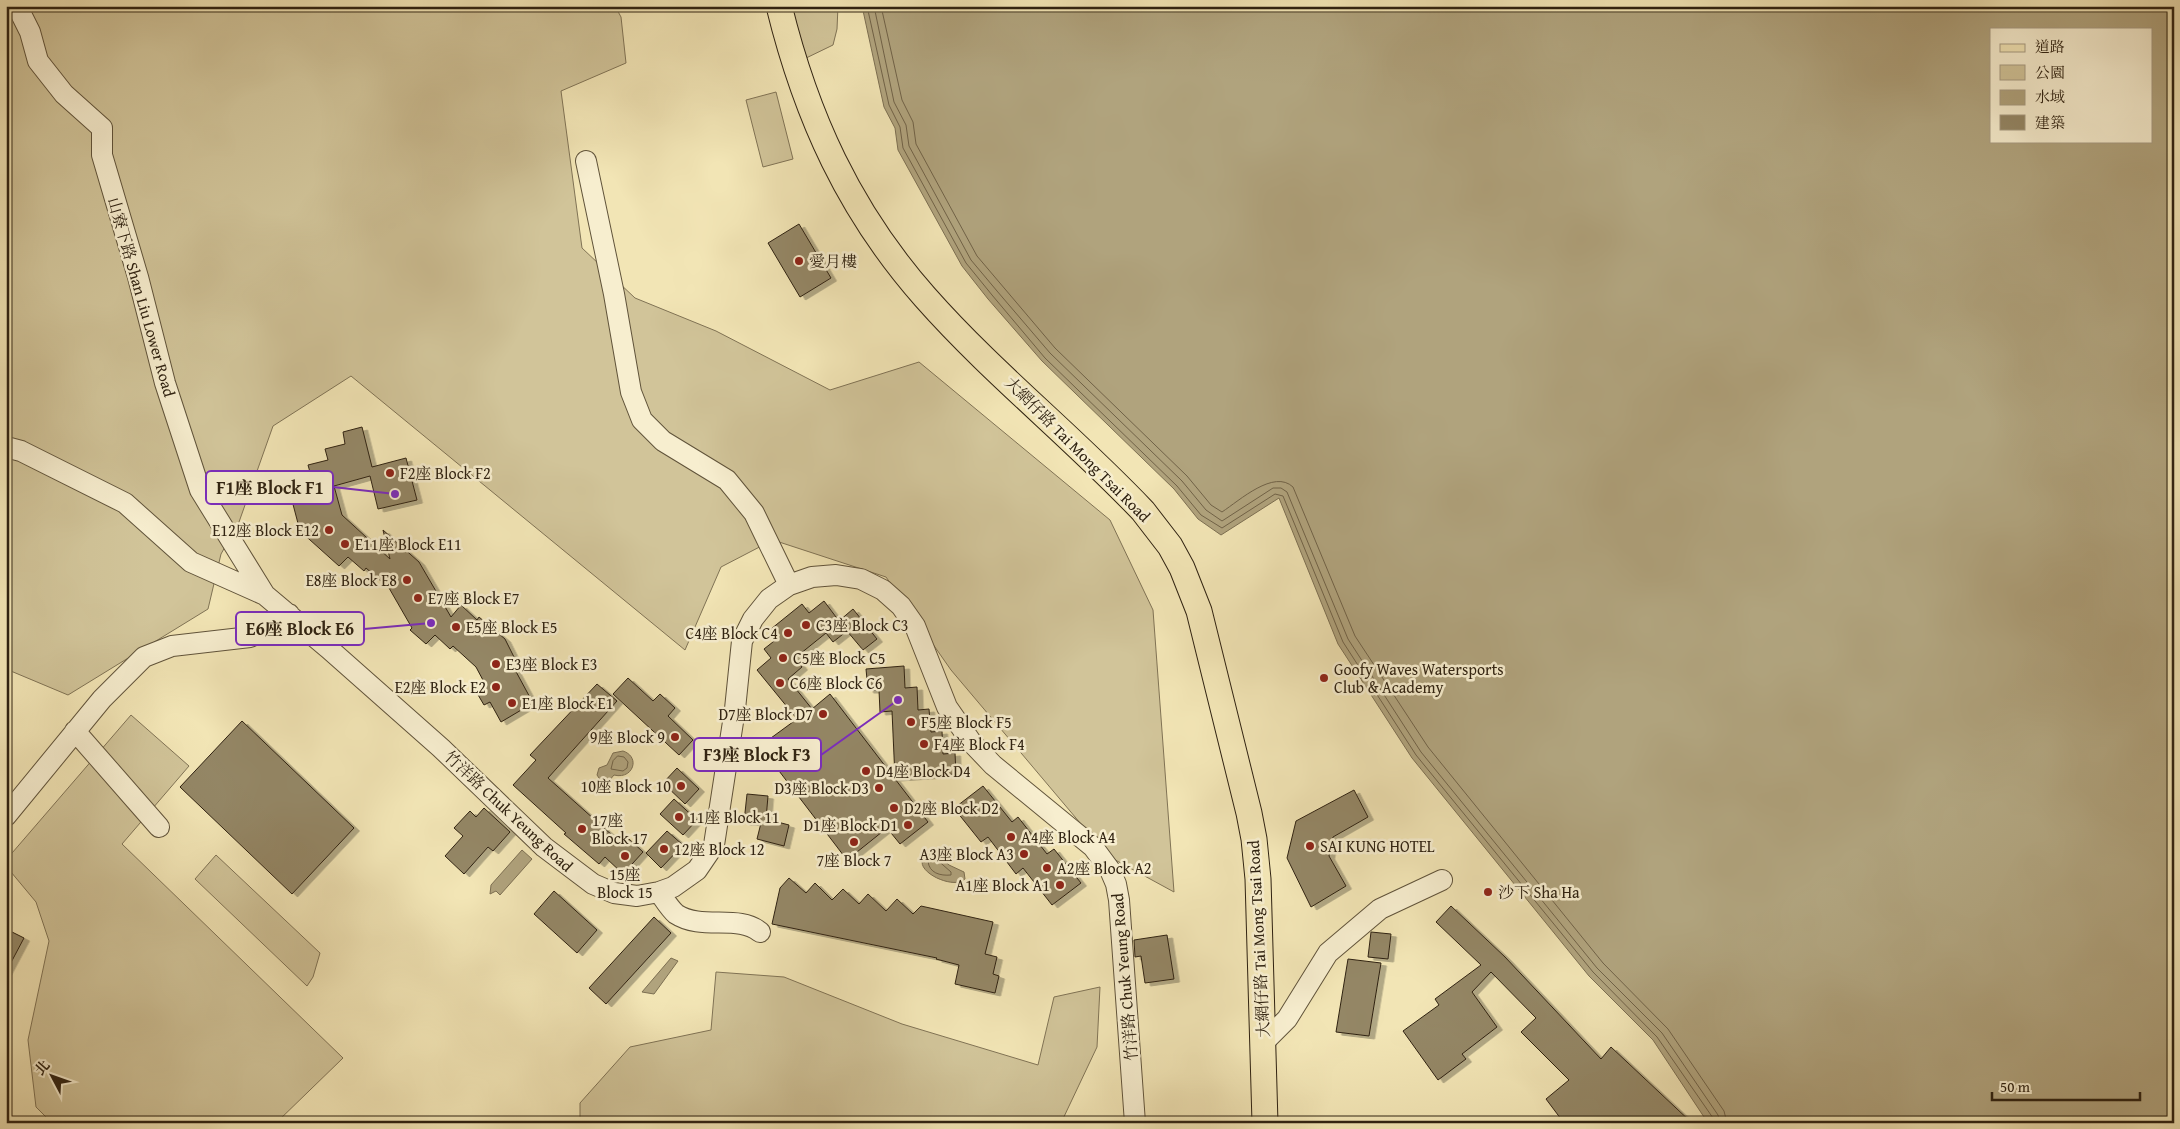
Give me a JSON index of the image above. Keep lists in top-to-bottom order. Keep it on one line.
{"streets":{"main road":["大網仔路 Tai Mong Tsai Road"],"street":["山寮下路 Shan Liu Lower Road","竹洋路 Chuk Yeung Road"]},"crossings":[["山寮下路 Shan Liu Lower Road","竹洋路 Chuk Yeung Road"]],"places":["愛月樓","F2座 Block F2","F1座 Block F1","E12座 Block E12","E11座 Block E11","E8座 Block E8","E7座 Block E7","E6座 Block E6","C3座 Block C3","E5座 Block E5","C4座 Block C4","C5座 Block C5","E3座 Block E3","Goofy Waves Watersports Club & Academy","C6座 Block C6","E2座 Block E2","F3座 Block F3","E1座 Block E1","D7座 Block D7","F5座 Block F5","9座 Block 9","F4座 Block F4","D4座 Block D4","10座 Block 10","D3座 Block D3","D2座 Block D2","11座 Block 11","D1座 Block D1","17座 Block 17","A4座 Block A4","7座 Block 7","SAI KUNG HOTEL","12座 Block 12","A3座 Block A3","15座 Block 15","A2座 Block A2","A1座 Block A1","沙下 Sha Ha"],"legend":["道路","公園","水域","建築"],"scale_bar":"50 m","north":"top left"}
